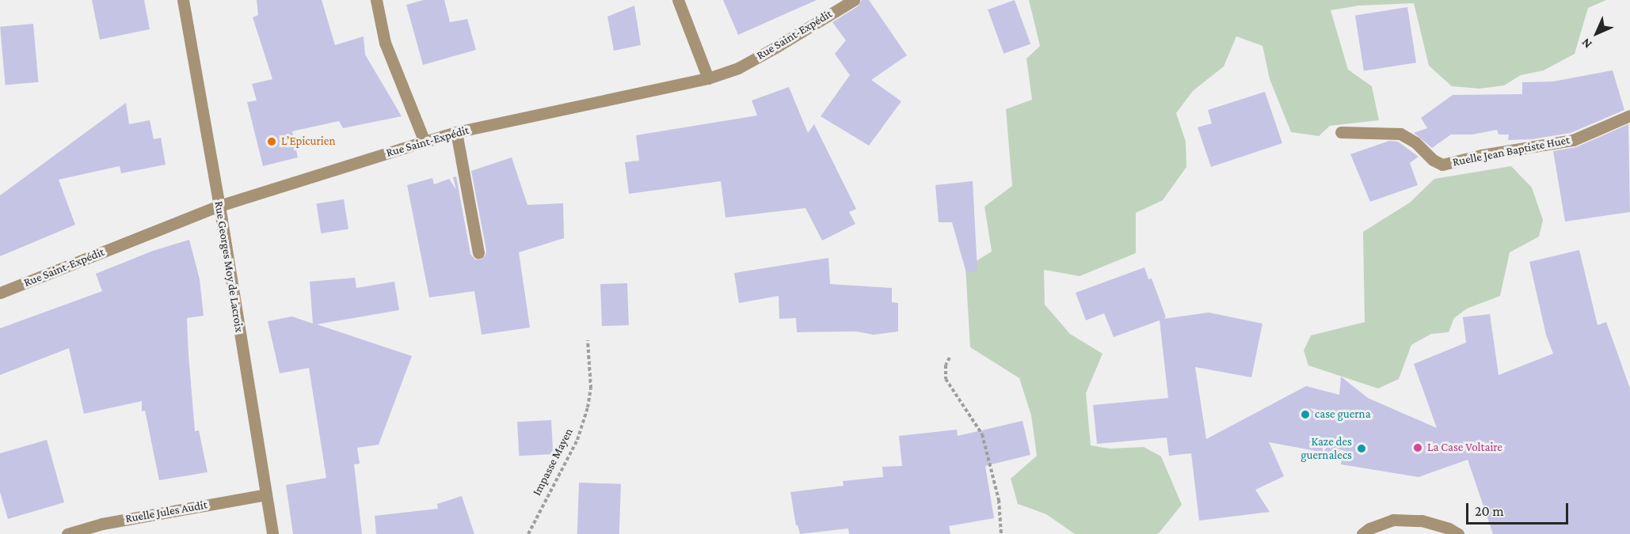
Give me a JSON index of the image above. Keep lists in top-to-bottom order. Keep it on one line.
{"streets":{"street":["Rue Saint-Expédit","Ruelle Jean Baptiste Huet","Rue Georges Moy de Lacroix","Ruelle Jules Audit"],"path":["Impasse Mayen"]},"crossings":[["Rue Saint-Expédit","Rue Georges Moy de Lacroix"],["Rue Georges Moy de Lacroix","Ruelle Jules Audit"]],"places":["L’Epicurien","case guerna","La Case Voltaire","Kaze des guernalecs"],"scale_bar":"20 m","north":"bottom left"}
